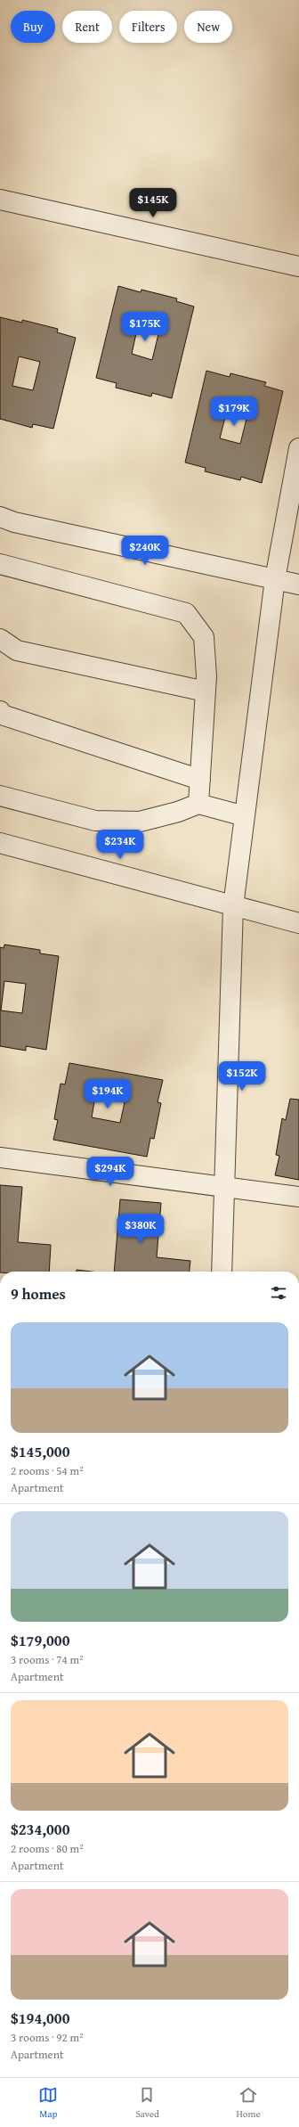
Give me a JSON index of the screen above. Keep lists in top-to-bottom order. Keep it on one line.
{"page":{"chip":["Buy","Rent","Filters","New"],"price":["$145K","$175K","$179K","$240K","$234K","$152K","$194K","$294K","$380K"],"heading":"9 homes","list":[{"name":"$145,000","note":"2 rooms · 54 m² · Apartment"},{"name":"$179,000","note":"3 rooms · 74 m² · Apartment"},{"name":"$234,000","note":"2 rooms · 80 m² · Apartment"},{"name":"$194,000","note":"3 rooms · 92 m² · Apartment"}],"tabs":["Map","Saved","Home"]}}
